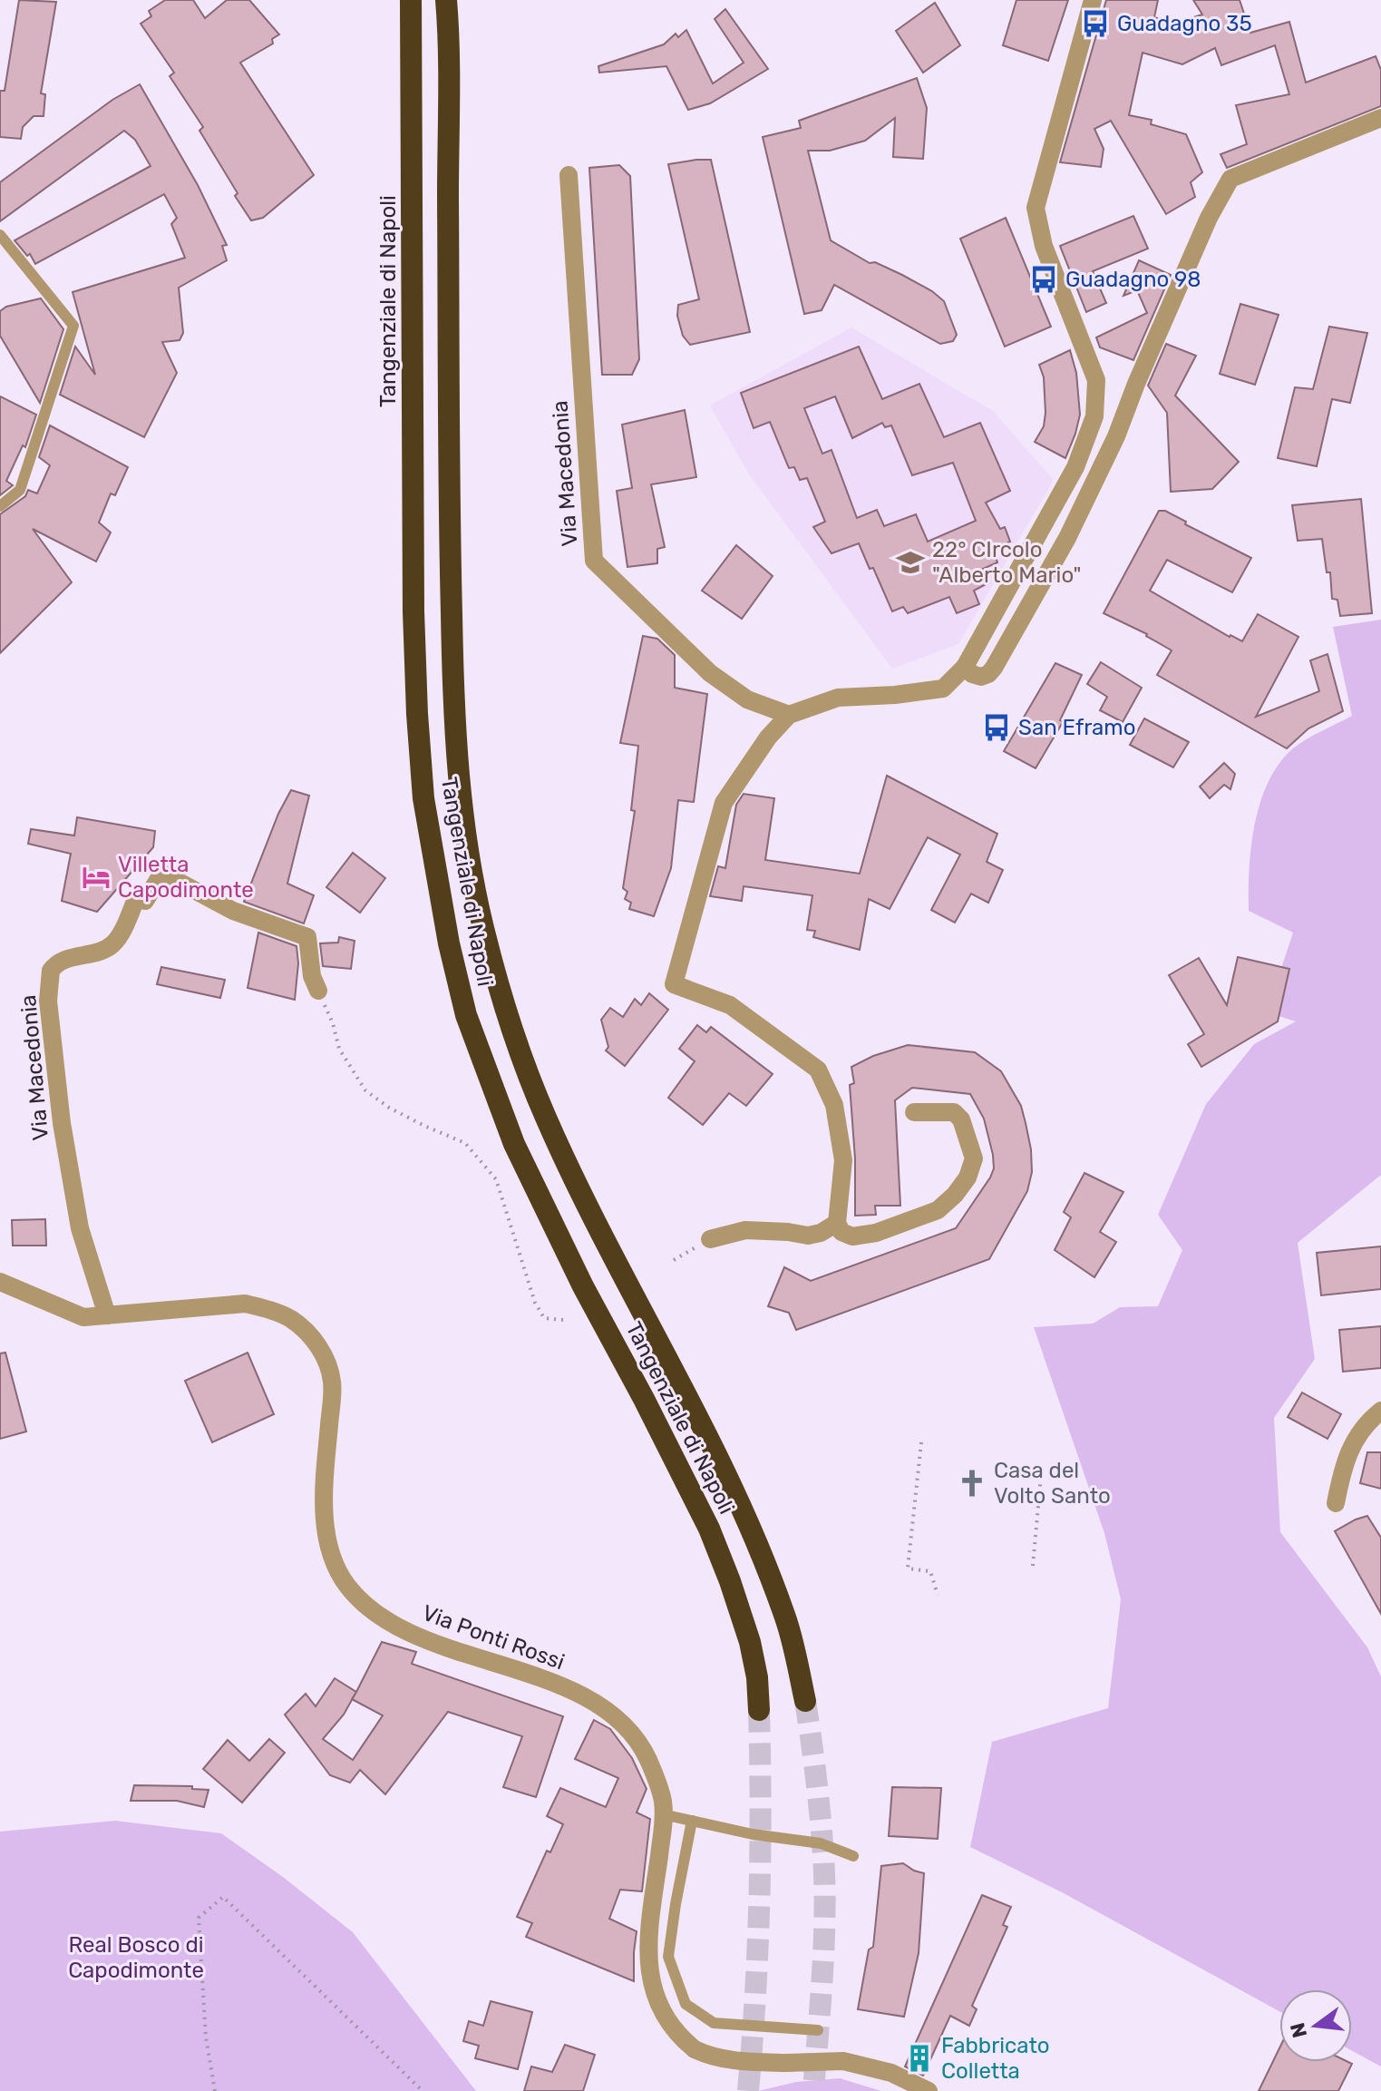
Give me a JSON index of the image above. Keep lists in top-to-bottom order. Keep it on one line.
{"streets":{"highway":["Tangenziale di Napoli"],"street":["Via Macedonia","Via Ponti Rossi"]},"crossings":[["Via Macedonia","Via Ponti Rossi"]],"parks":["Real Bosco di Capodimonte"],"places":{"bus stop":["Guadagno 35","Guadagno 98","San Eframo"],"school or university":["22° CIrcolo \"Alberto Mario\""],"hotel":["Villetta Capodimonte"],"church":["Casa del Volto Santo"],"building":["Fabbricato Colletta"]},"north":"left"}
